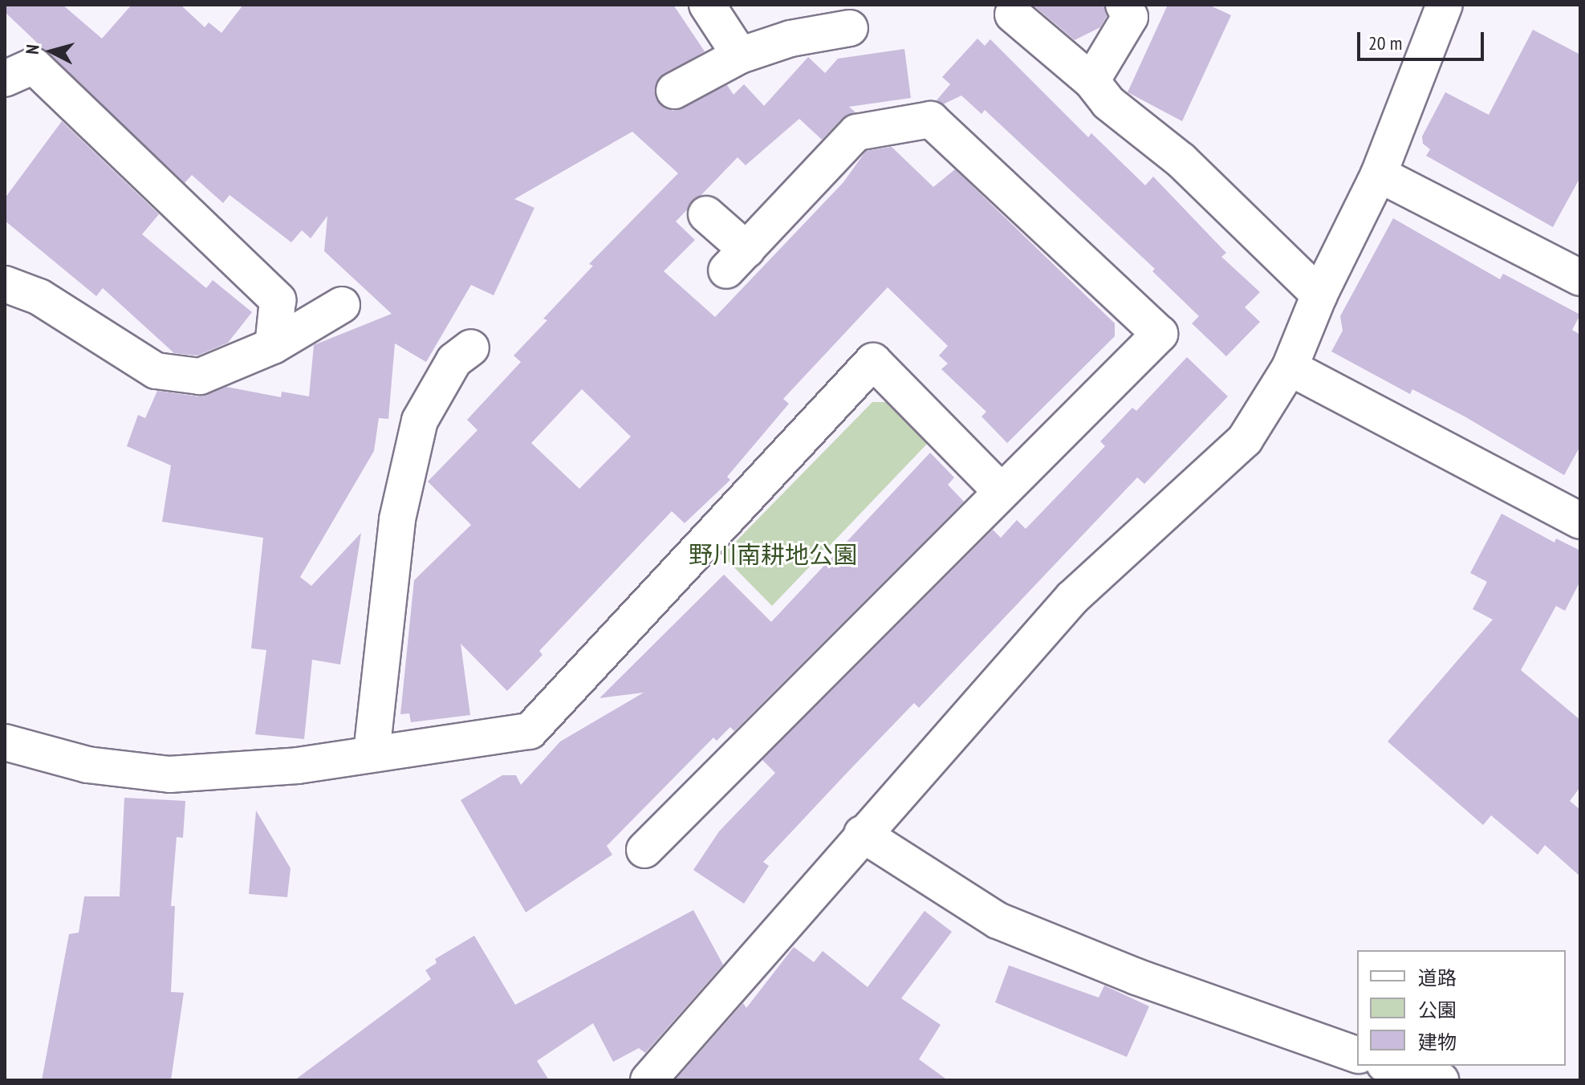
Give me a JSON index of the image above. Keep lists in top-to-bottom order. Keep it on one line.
{"parks":["野川南耕地公園"],"legend":["道路","公園","建物"],"scale_bar":"20 m","north":"left"}
